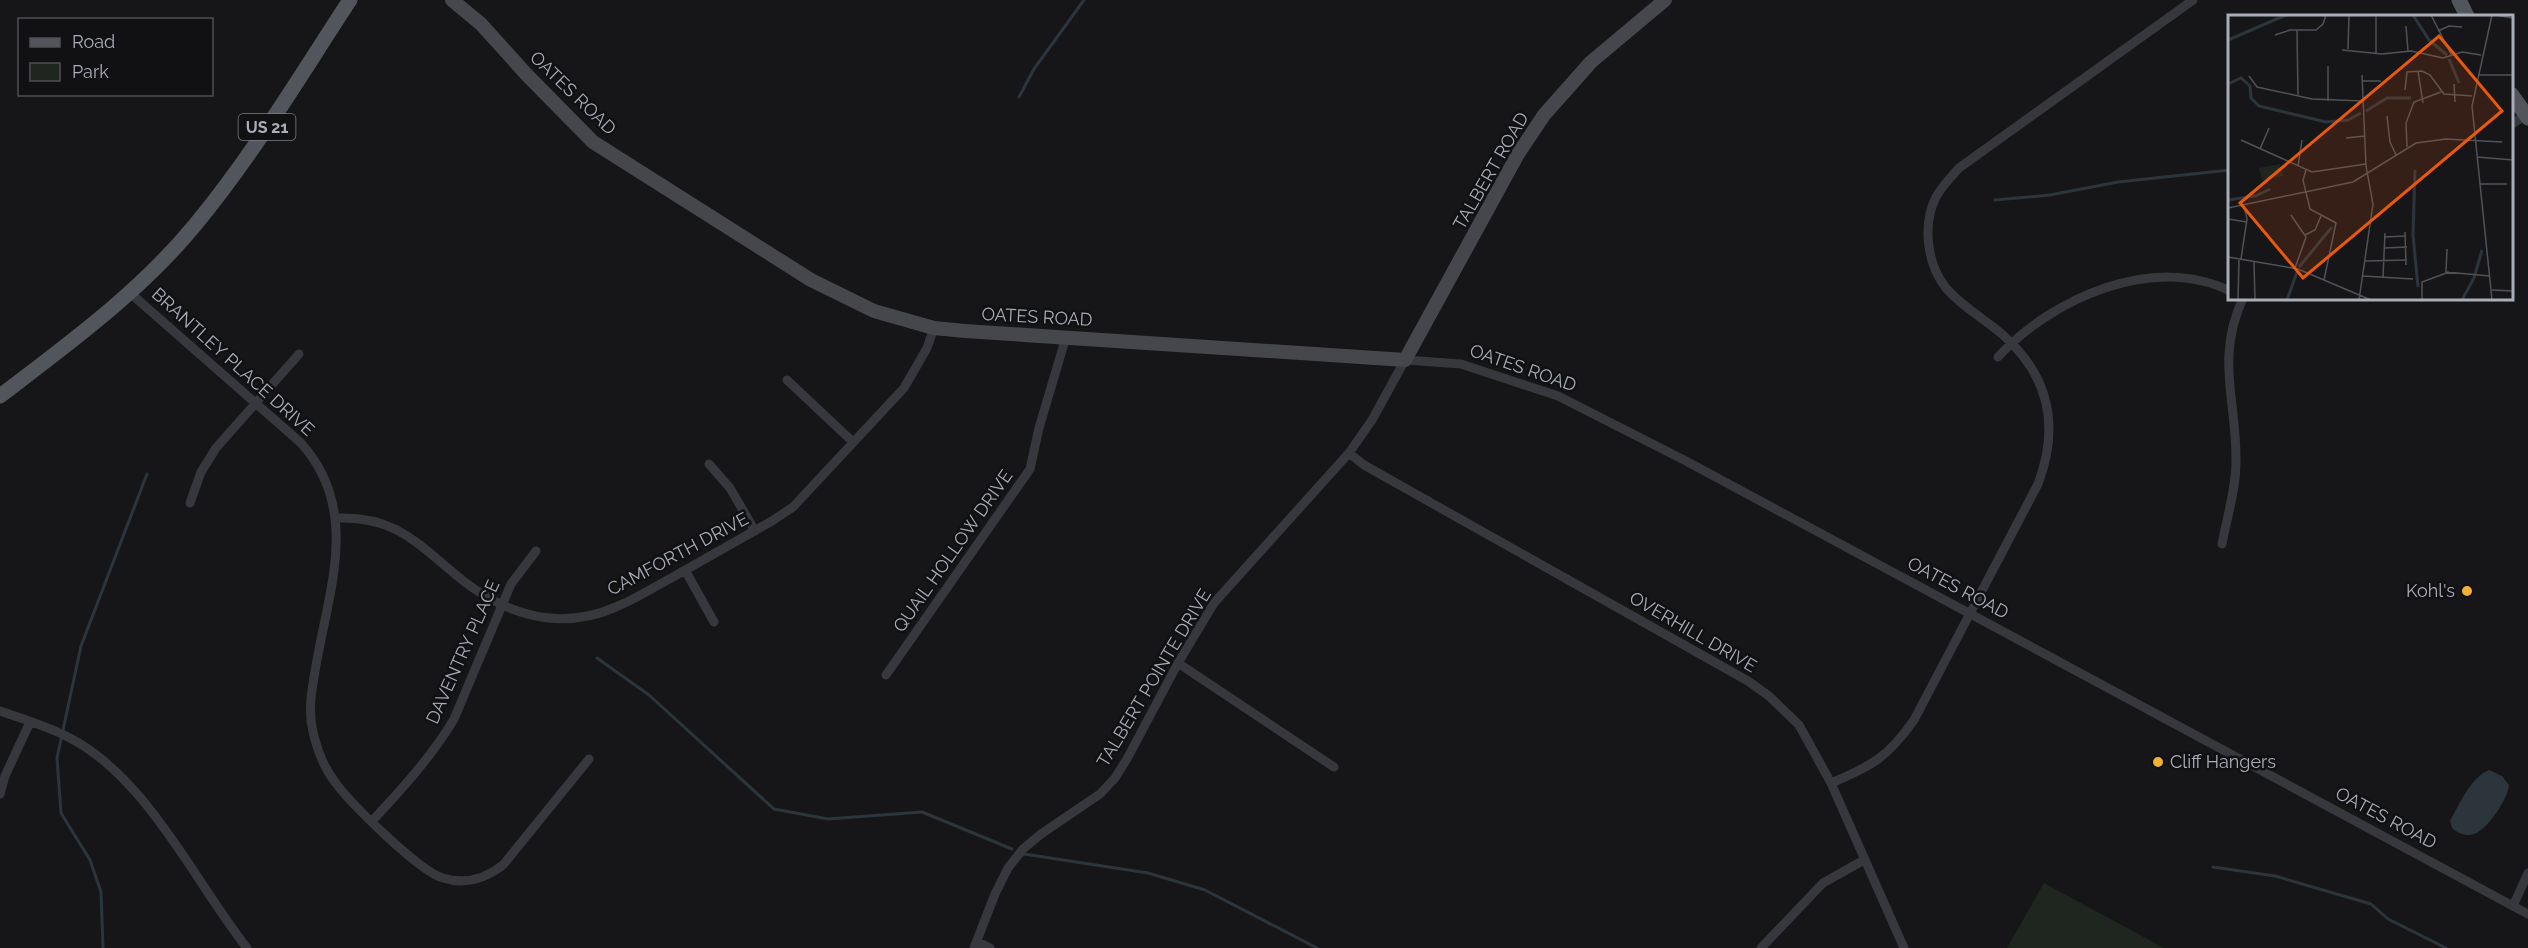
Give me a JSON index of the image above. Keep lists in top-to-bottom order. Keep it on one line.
{"streets":{"main road":["US 21"],"street":["OATES ROAD","TALBERT ROAD","BRANTLEY PLACE DRIVE","QUAIL HOLLOW DRIVE","CAMFORTH DRIVE","OVERHILL DRIVE","DAVENTRY PLACE","TALBERT POINTE DRIVE"]},"crossings":[["OATES ROAD","TALBERT ROAD"],["OATES ROAD","QUAIL HOLLOW DRIVE"],["OATES ROAD","CAMFORTH DRIVE"],["OATES ROAD","TALBERT POINTE DRIVE"],["US 21","BRANTLEY PLACE DRIVE"],["TALBERT ROAD","TALBERT POINTE DRIVE"],["BRANTLEY PLACE DRIVE","CAMFORTH DRIVE"],["BRANTLEY PLACE DRIVE","DAVENTRY PLACE"],["CAMFORTH DRIVE","DAVENTRY PLACE"],["OVERHILL DRIVE","TALBERT POINTE DRIVE"]],"places":["Kohl's","Cliff Hangers"],"legend":["Road","Park"]}
